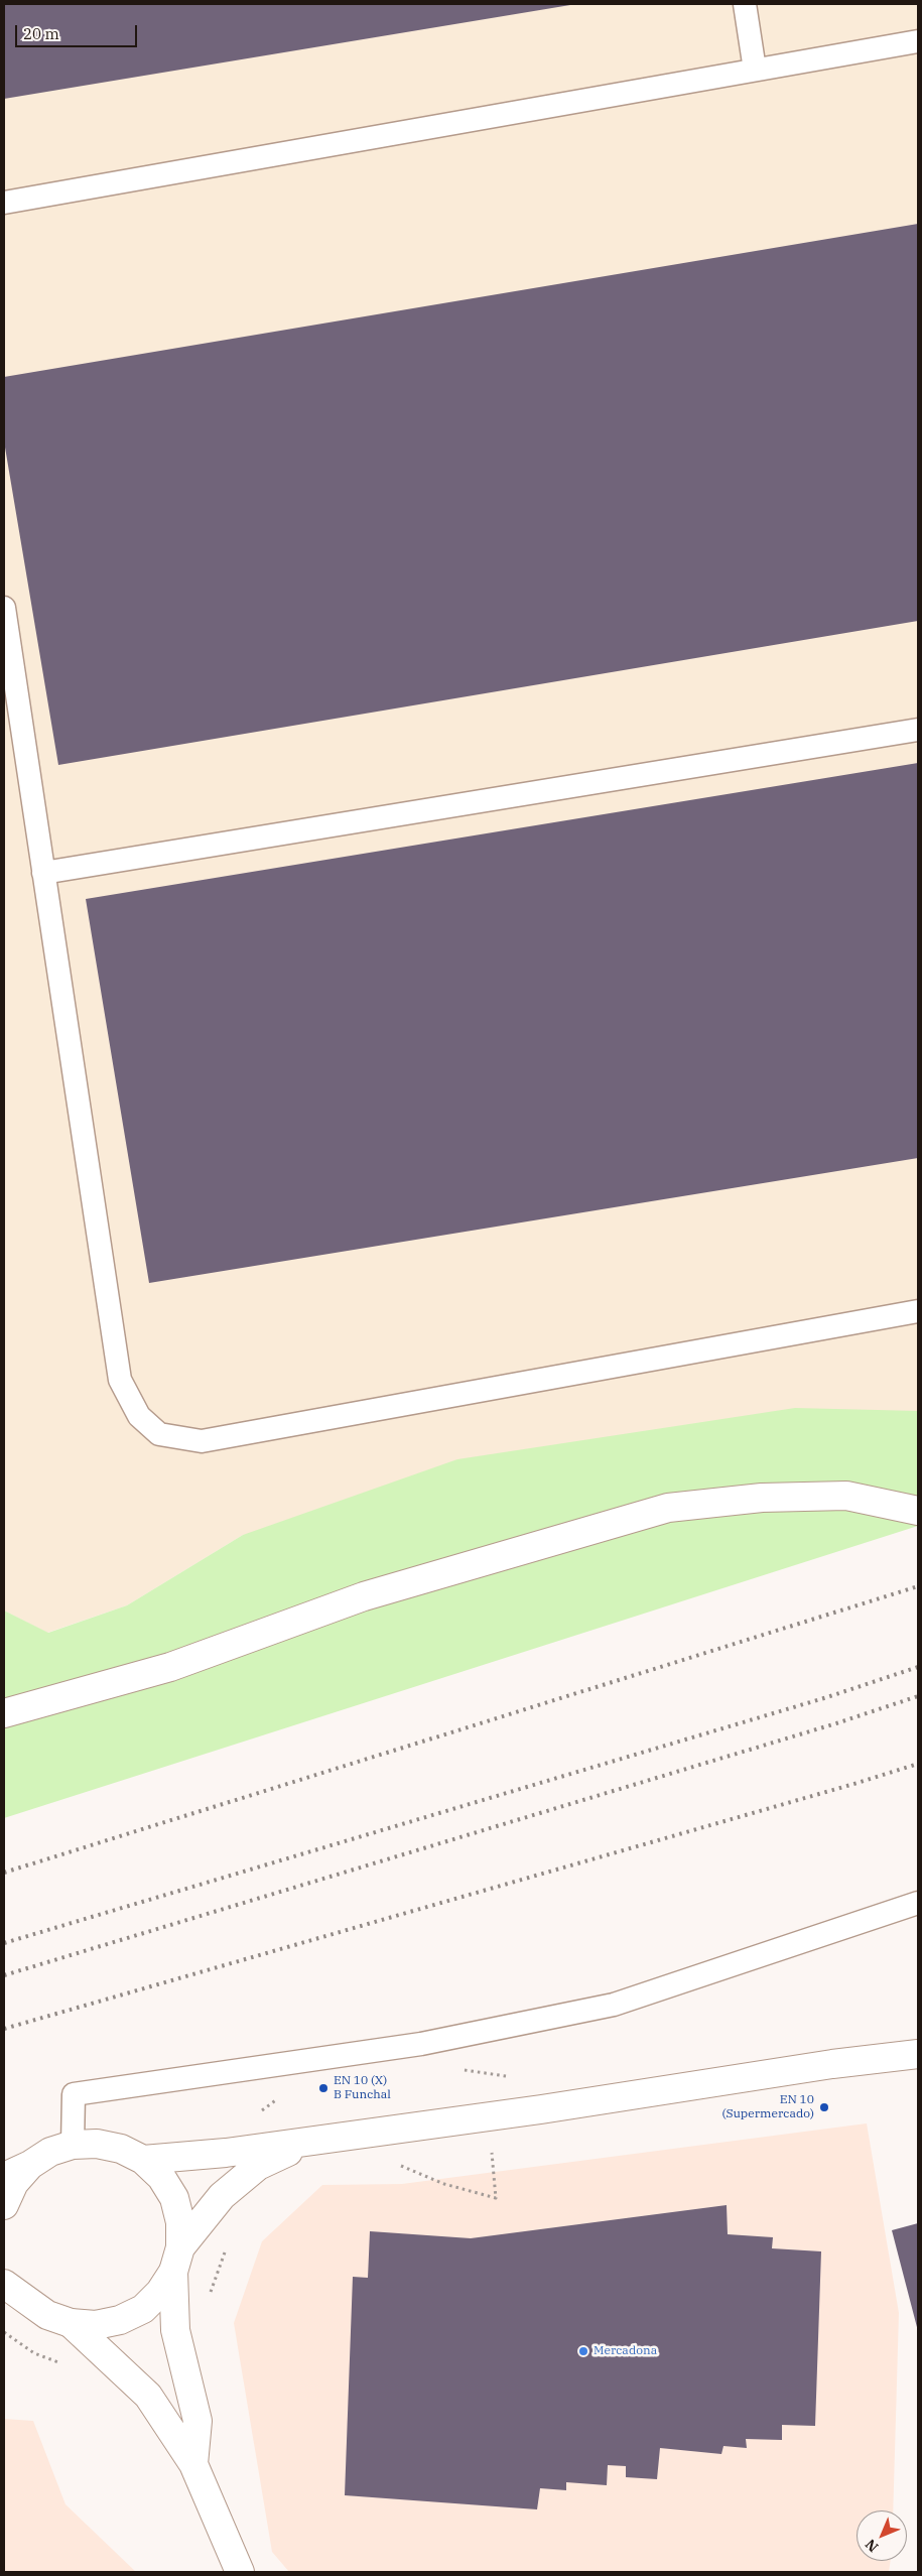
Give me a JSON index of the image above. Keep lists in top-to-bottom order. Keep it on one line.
{"places":["EN 10 (X) B Funchal","EN 10 (Supermercado)","Mercadona"],"scale_bar":"20 m","north":"bottom left"}
